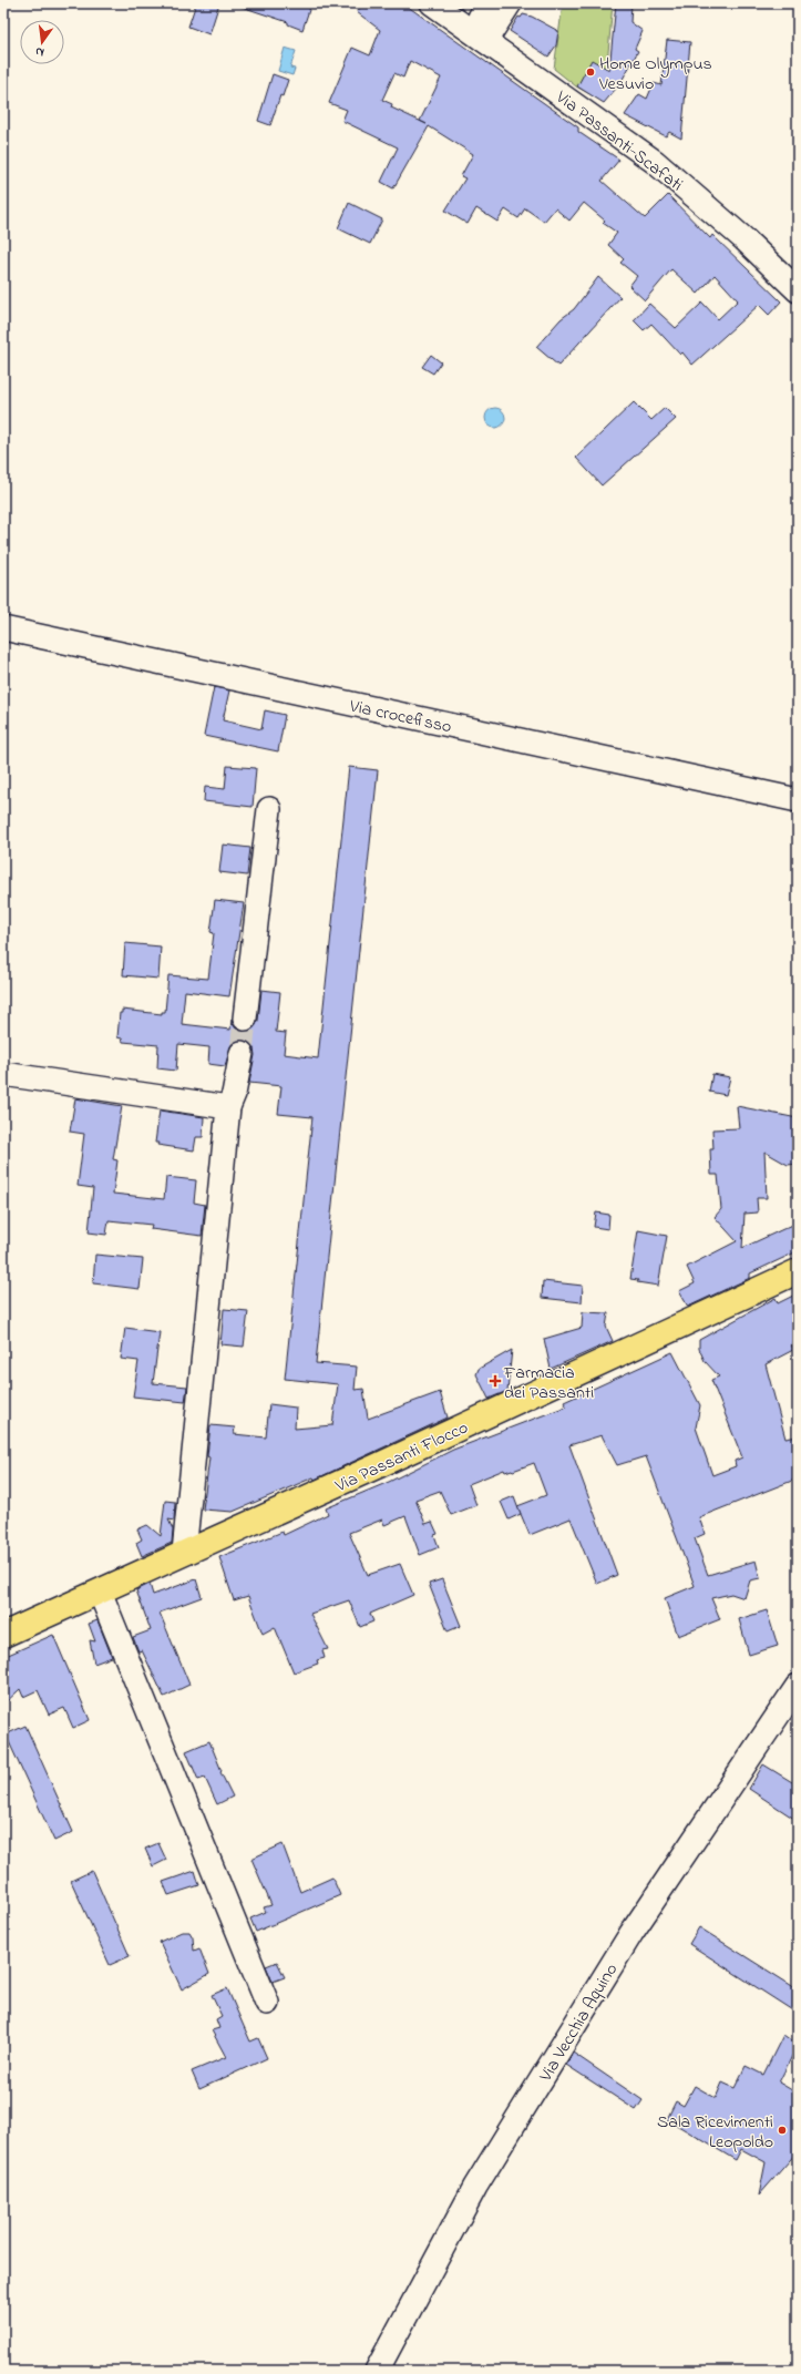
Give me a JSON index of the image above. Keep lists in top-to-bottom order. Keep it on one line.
{"streets":{"main road":["Via Passanti Flocco"],"street":["Via Passanti-Scafati","Via crocefisso","Via Vecchia Aquino"]},"places":{"other":["Home Olympus Vesuvio","Sala Ricevimenti Leopoldo"],"health":["Farmacia dei Passanti"]},"north":"bottom"}
